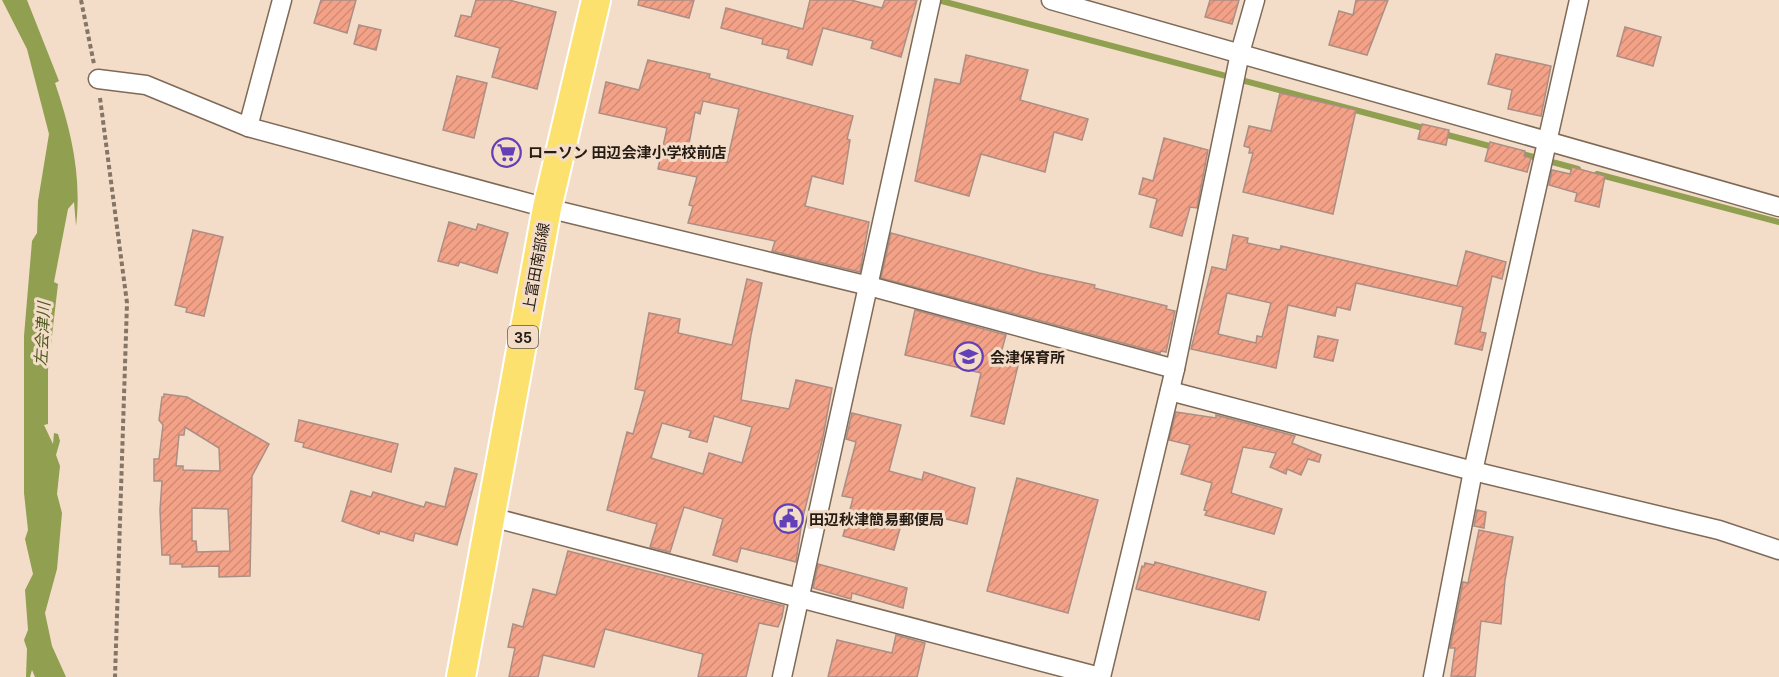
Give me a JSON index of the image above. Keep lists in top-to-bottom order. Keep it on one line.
{"streets":{"main road":["上富田南部線","35"]},"water":["左会津川"],"places":{"supermarket":["ローソン 田辺会津小学校前店"],"school or university":["会津保育所"],"public building":["田辺秋津簡易郵便局"]}}
